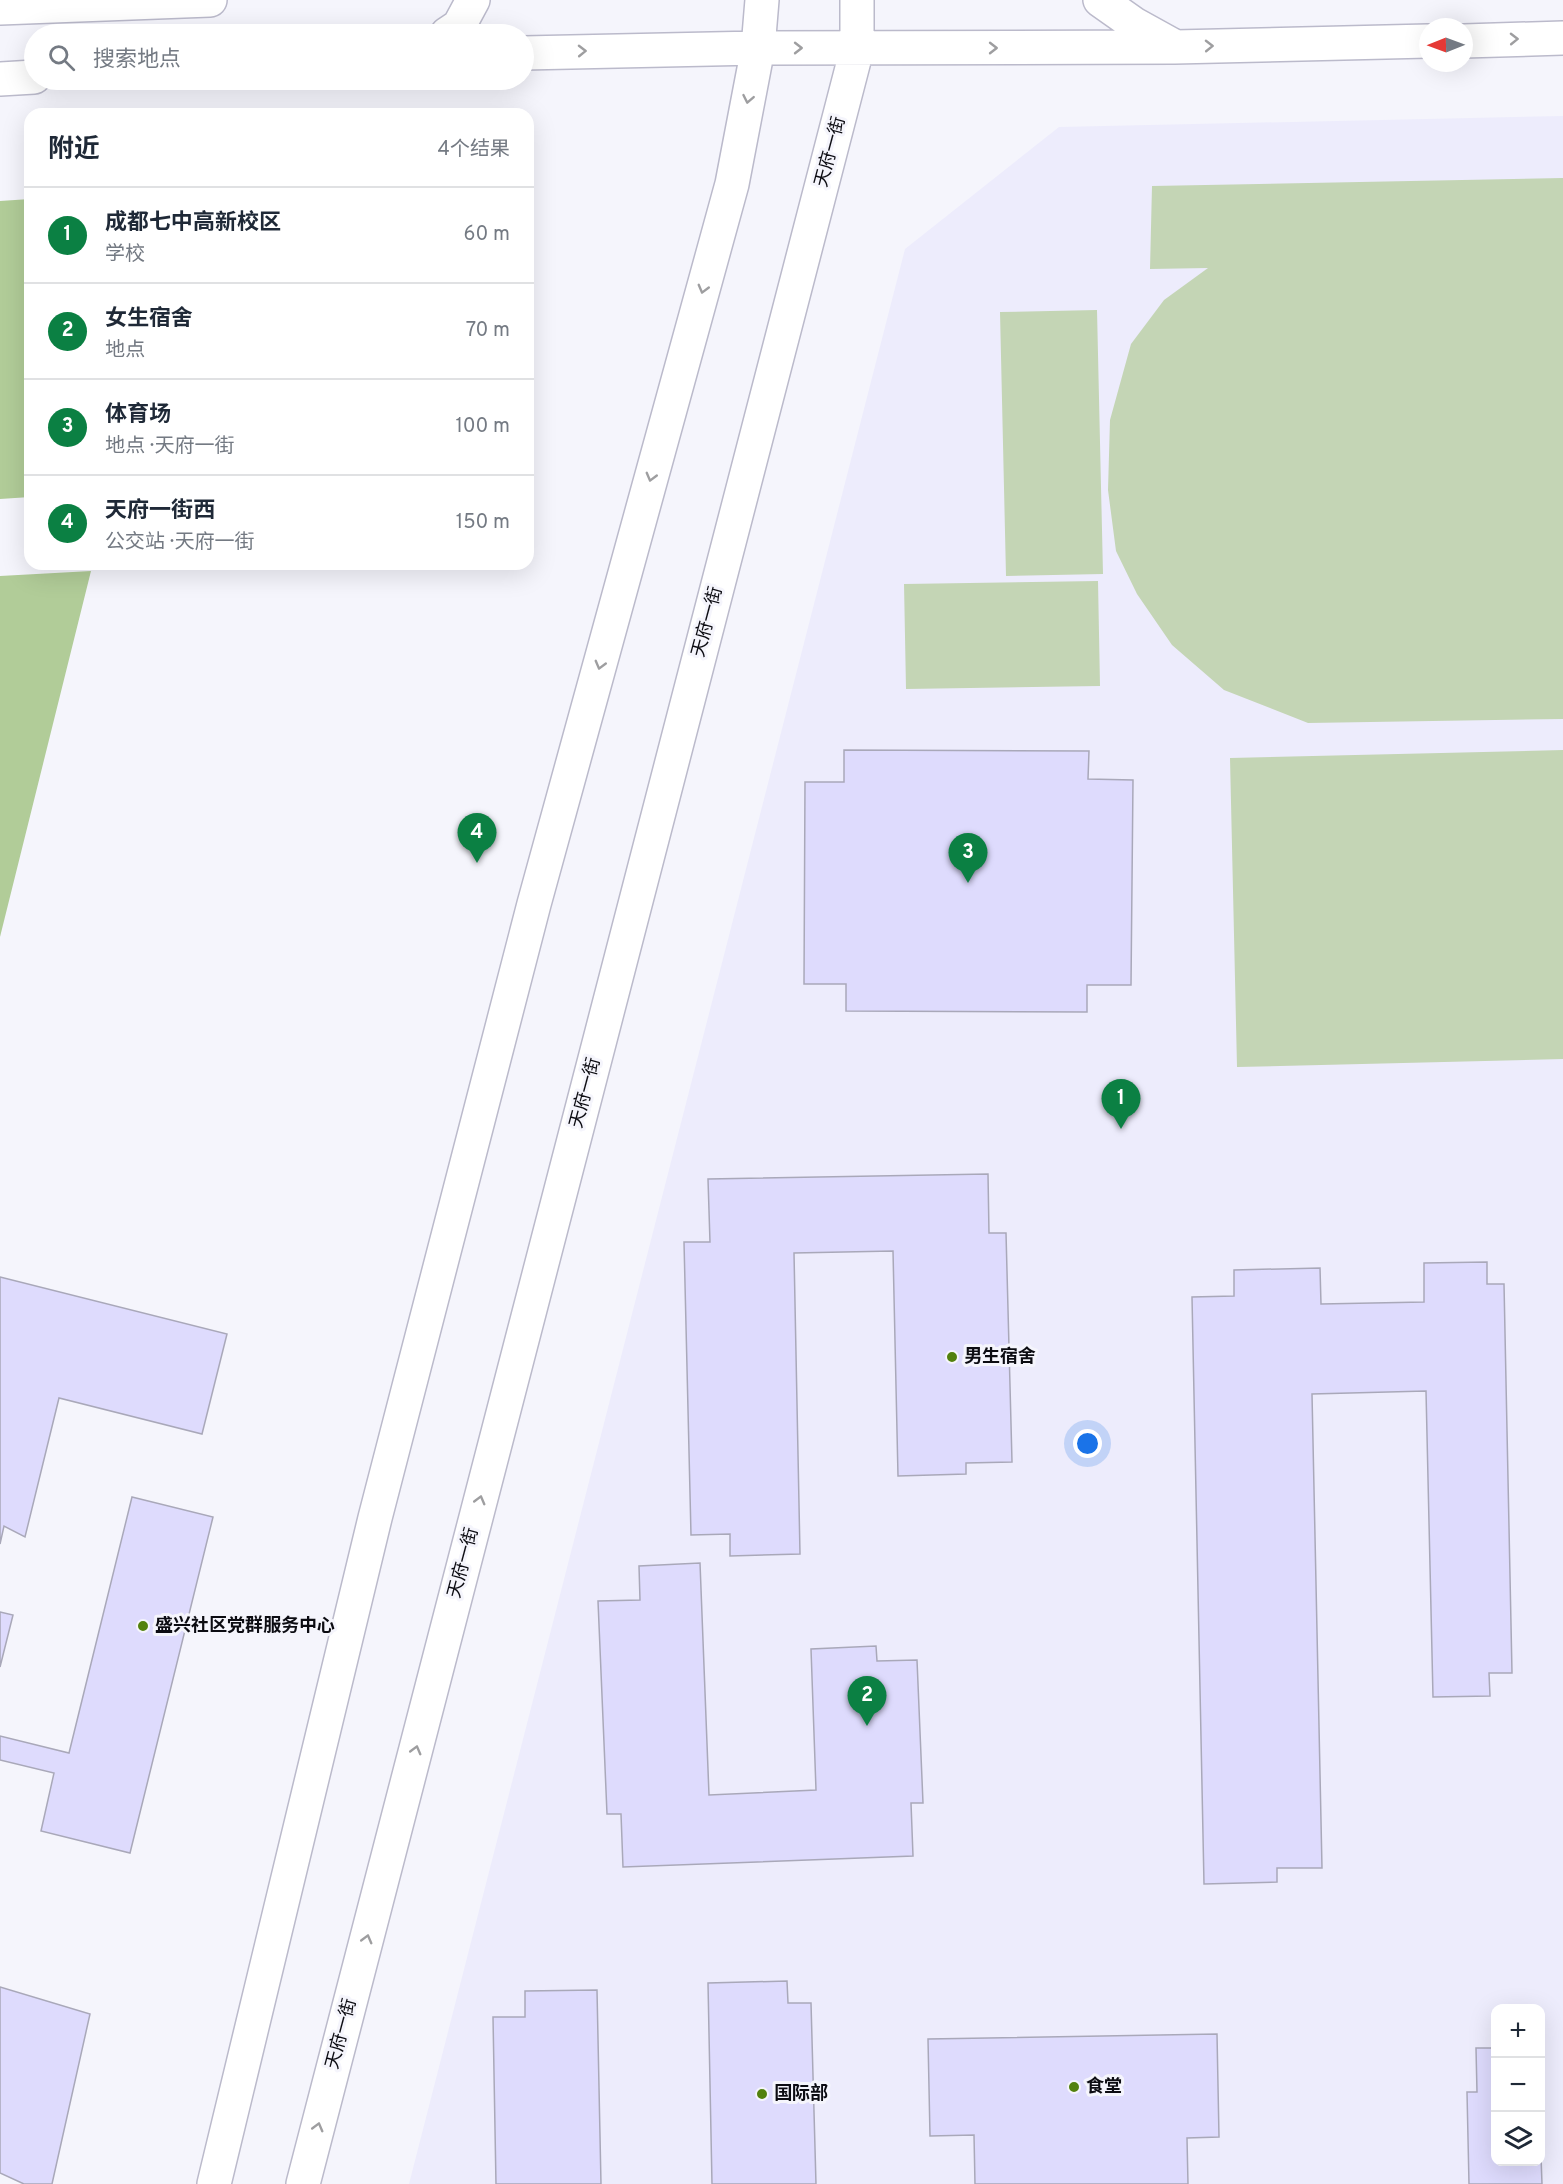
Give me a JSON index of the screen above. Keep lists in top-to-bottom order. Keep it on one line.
{"streets":{"main road":["天府一街"]},"places":["男生宿舍","盛兴社区党群服务中心","食堂","国际部"],"north":"left","page":{"search":"搜索地点","heading":["附近","4个结果"],"list":[{"mark":"1","name":"成都七中高新校区","note":"学校","value":"60 m"},{"mark":"2","name":"女生宿舍","note":"地点","value":"70 m"},{"mark":"3","name":"体育场","note":"地点 · 天府一街","value":"100 m"},{"mark":"4","name":"天府一街西","note":"公交站 · 天府一街","value":"150 m"}],"pins":["4","3","1","2"],"map_buttons":["+","−"]}}
